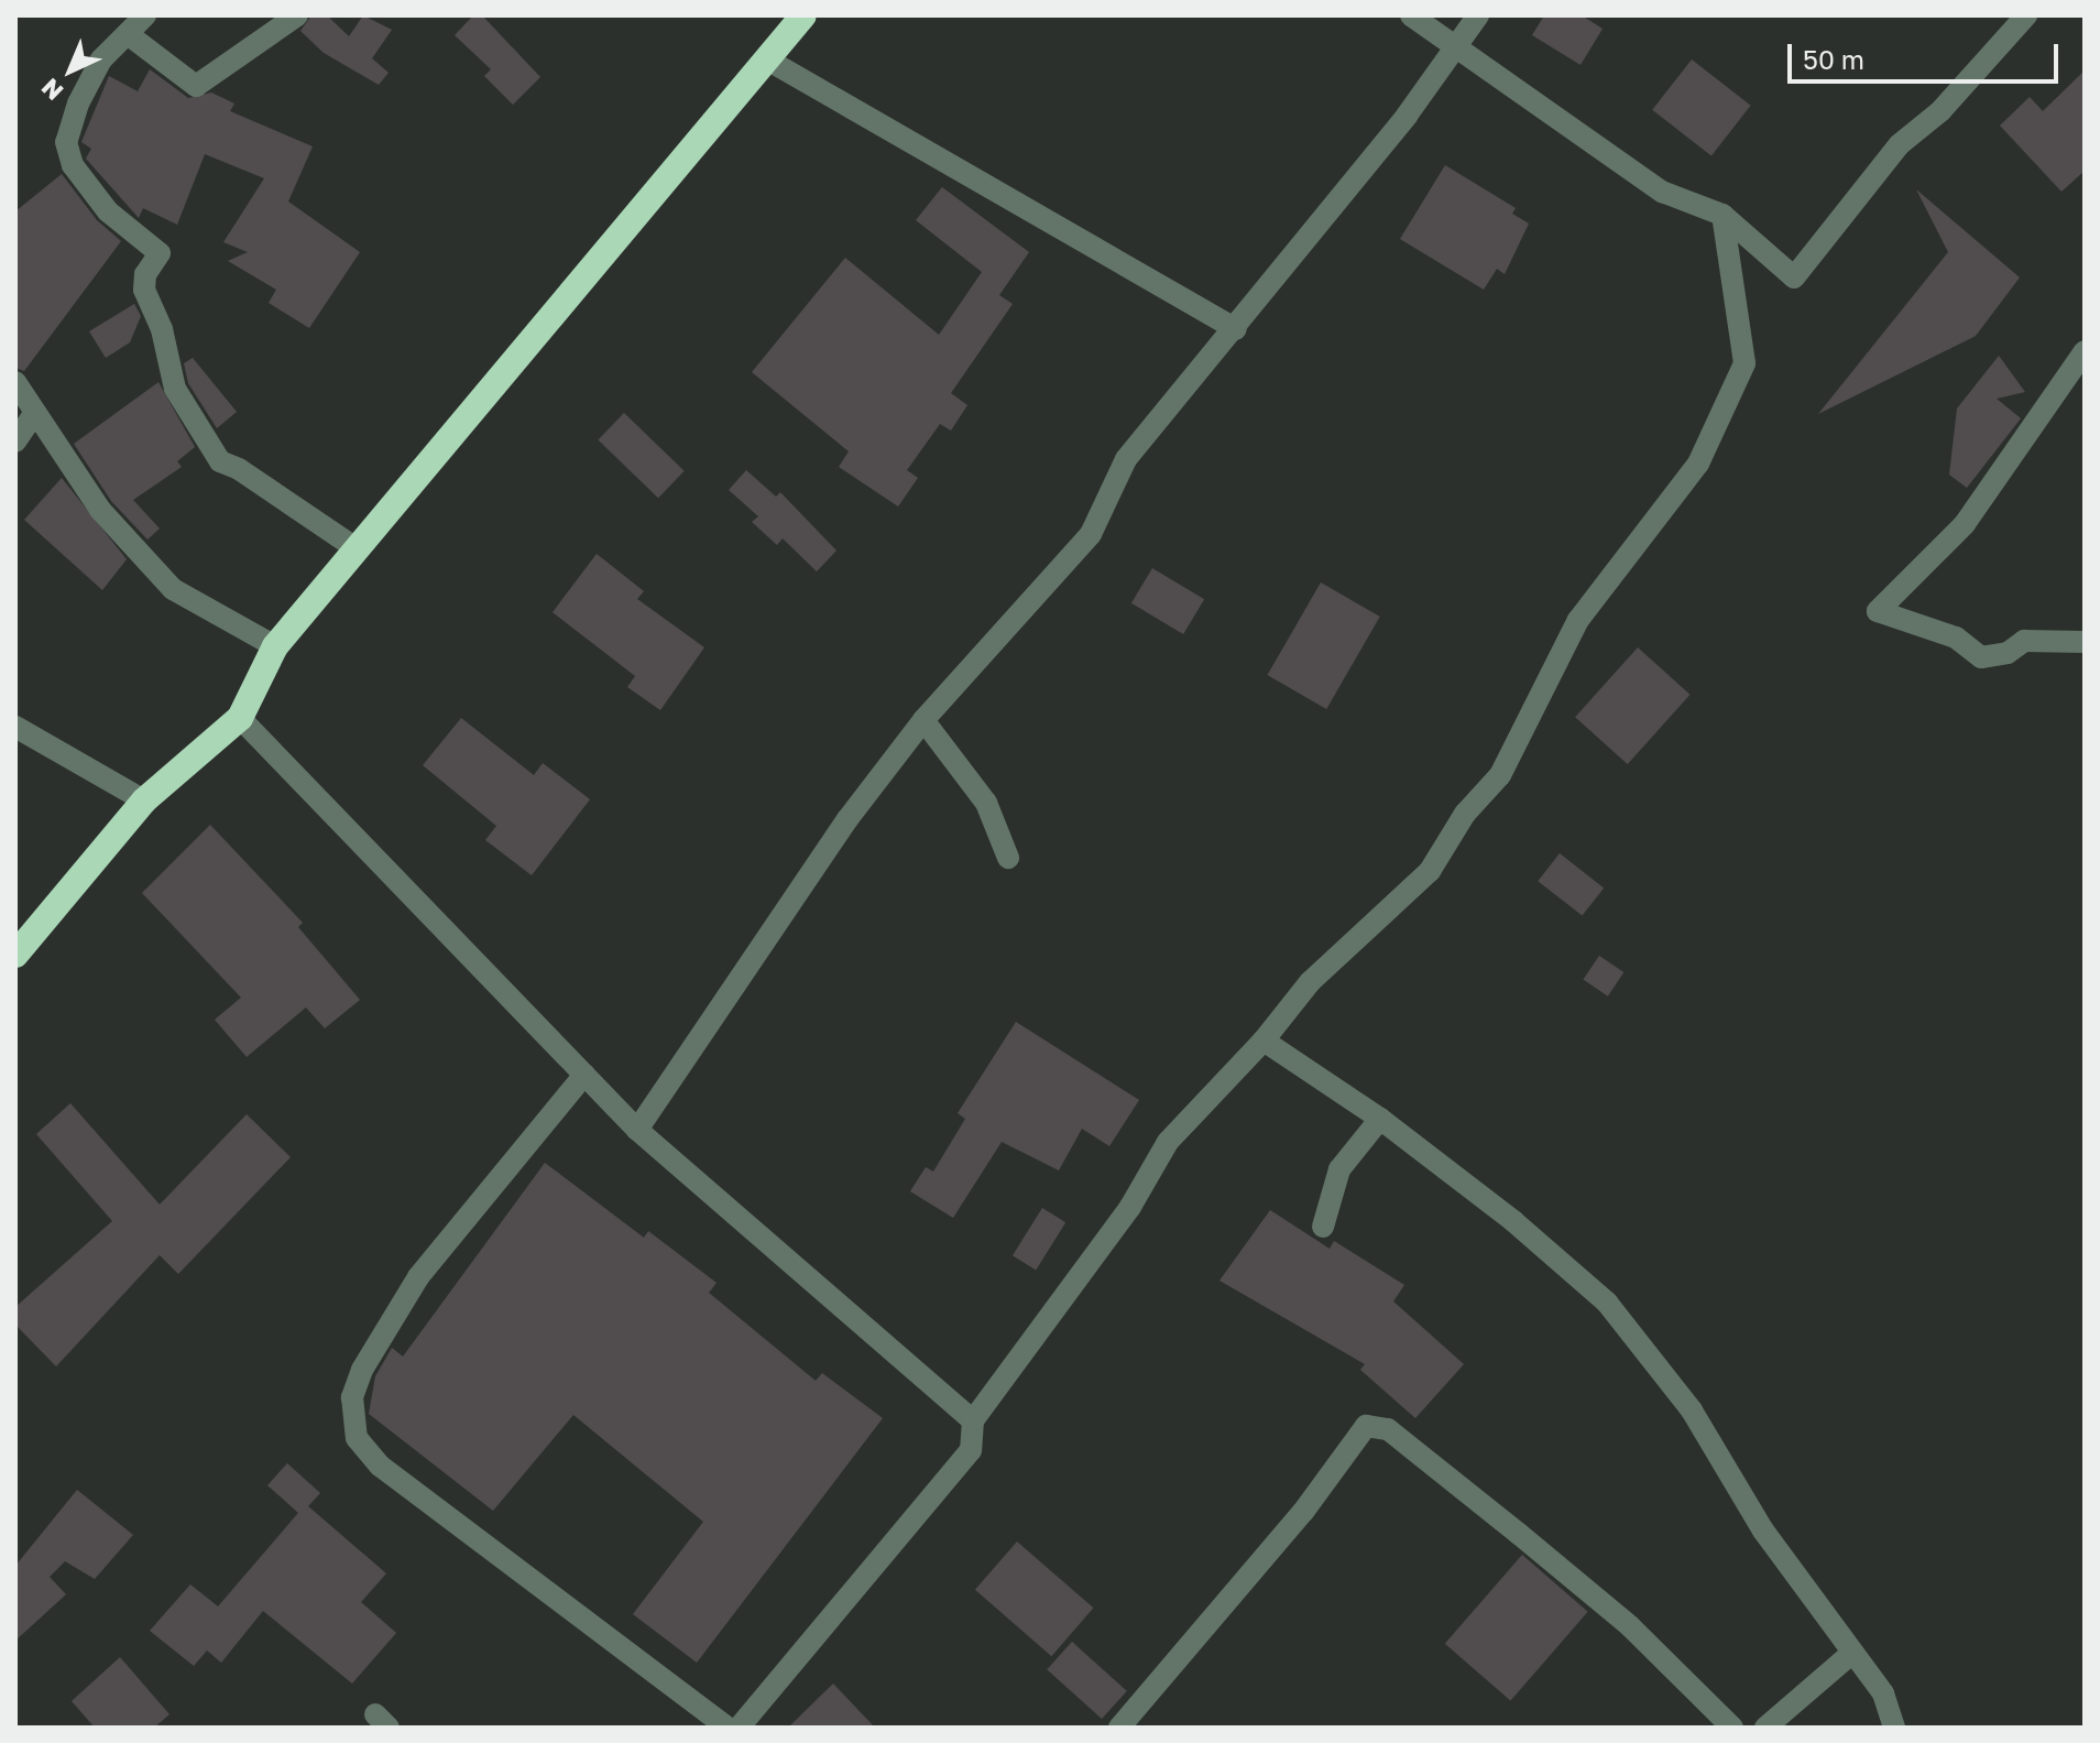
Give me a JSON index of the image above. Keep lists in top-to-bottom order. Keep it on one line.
{"scale_bar":"50 m","north":"bottom left"}
